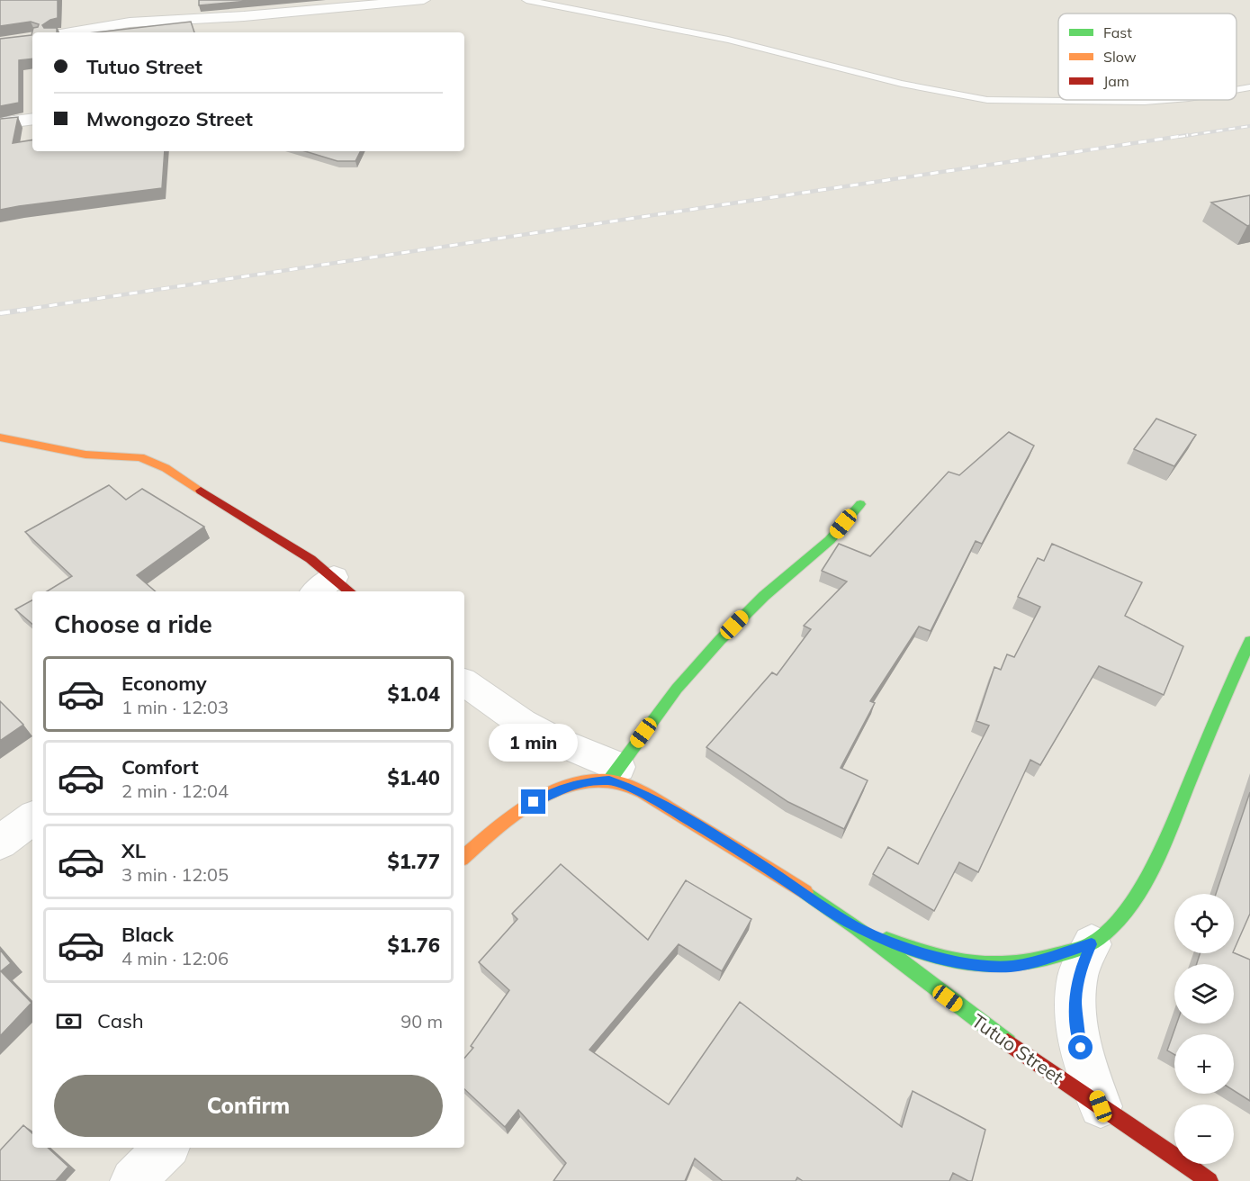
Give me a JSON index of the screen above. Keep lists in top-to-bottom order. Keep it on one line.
{"streets":{"street":["Tutuo Street"]},"legend":["Fast","Slow","Jam"],"page":{"banner":["Tutuo Street","Mwongozo Street"],"heading":"Choose a ride","list":[{"name":"Economy","note":"1 min · 12:03","value":"$1.04"},{"name":"Comfort","note":"2 min · 12:04","value":"$1.40"},{"name":"XL","note":"3 min · 12:05","value":"$1.77"},{"name":"Black","note":"4 min · 12:06","value":"$1.76"}],"bubble":"1 min","map_buttons":["+","−"],"pay":["Cash","90 m"],"buttons":"Confirm"}}
